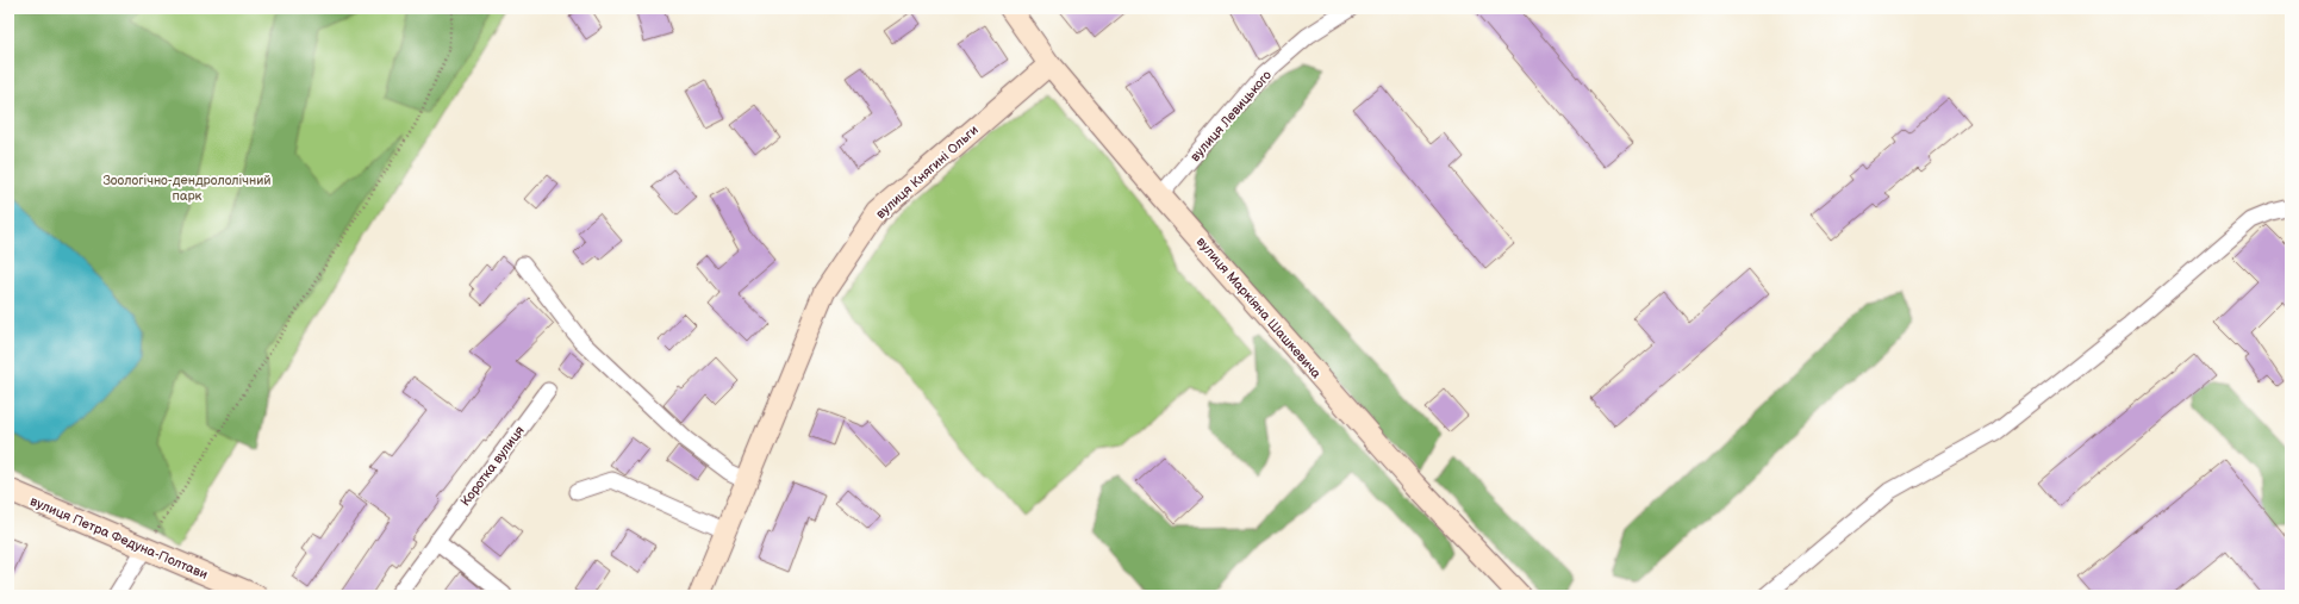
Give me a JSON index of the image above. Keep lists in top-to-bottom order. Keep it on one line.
{"streets":{"street":["вулиця Левицького","вулиця Княгині Ольги","вулиця Маркіяна Шашкевича","Коротка вулиця","вулиця Петра Федуна-Полтави"]},"crossings":[["вулиця Левицького","вулиця Маркіяна Шашкевича"],["вулиця Княгині Ольги","вулиця Маркіяна Шашкевича"]],"parks":["Зоологічно-дендрололічний парк"]}
